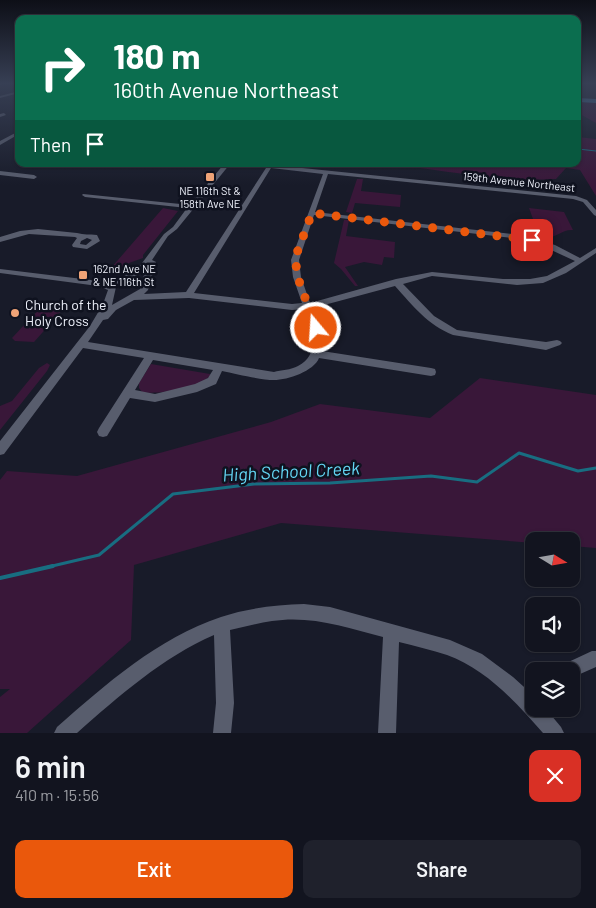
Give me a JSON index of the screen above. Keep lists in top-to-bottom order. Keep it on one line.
{"streets":{"street":["159th Avenue Northeast"]},"water":["High School Creek"],"places":{"transit":["NE 116th St & 158th Ave NE","162nd Ave NE & NE 116th St"],"other":["Church of the Holy Cross"]},"north":"right","page":{"turn":["180 m","160th Avenue Northeast"],"then":"Then","heading":["6 min","410 m · 15:56"],"buttons":["Exit","Share"]}}
